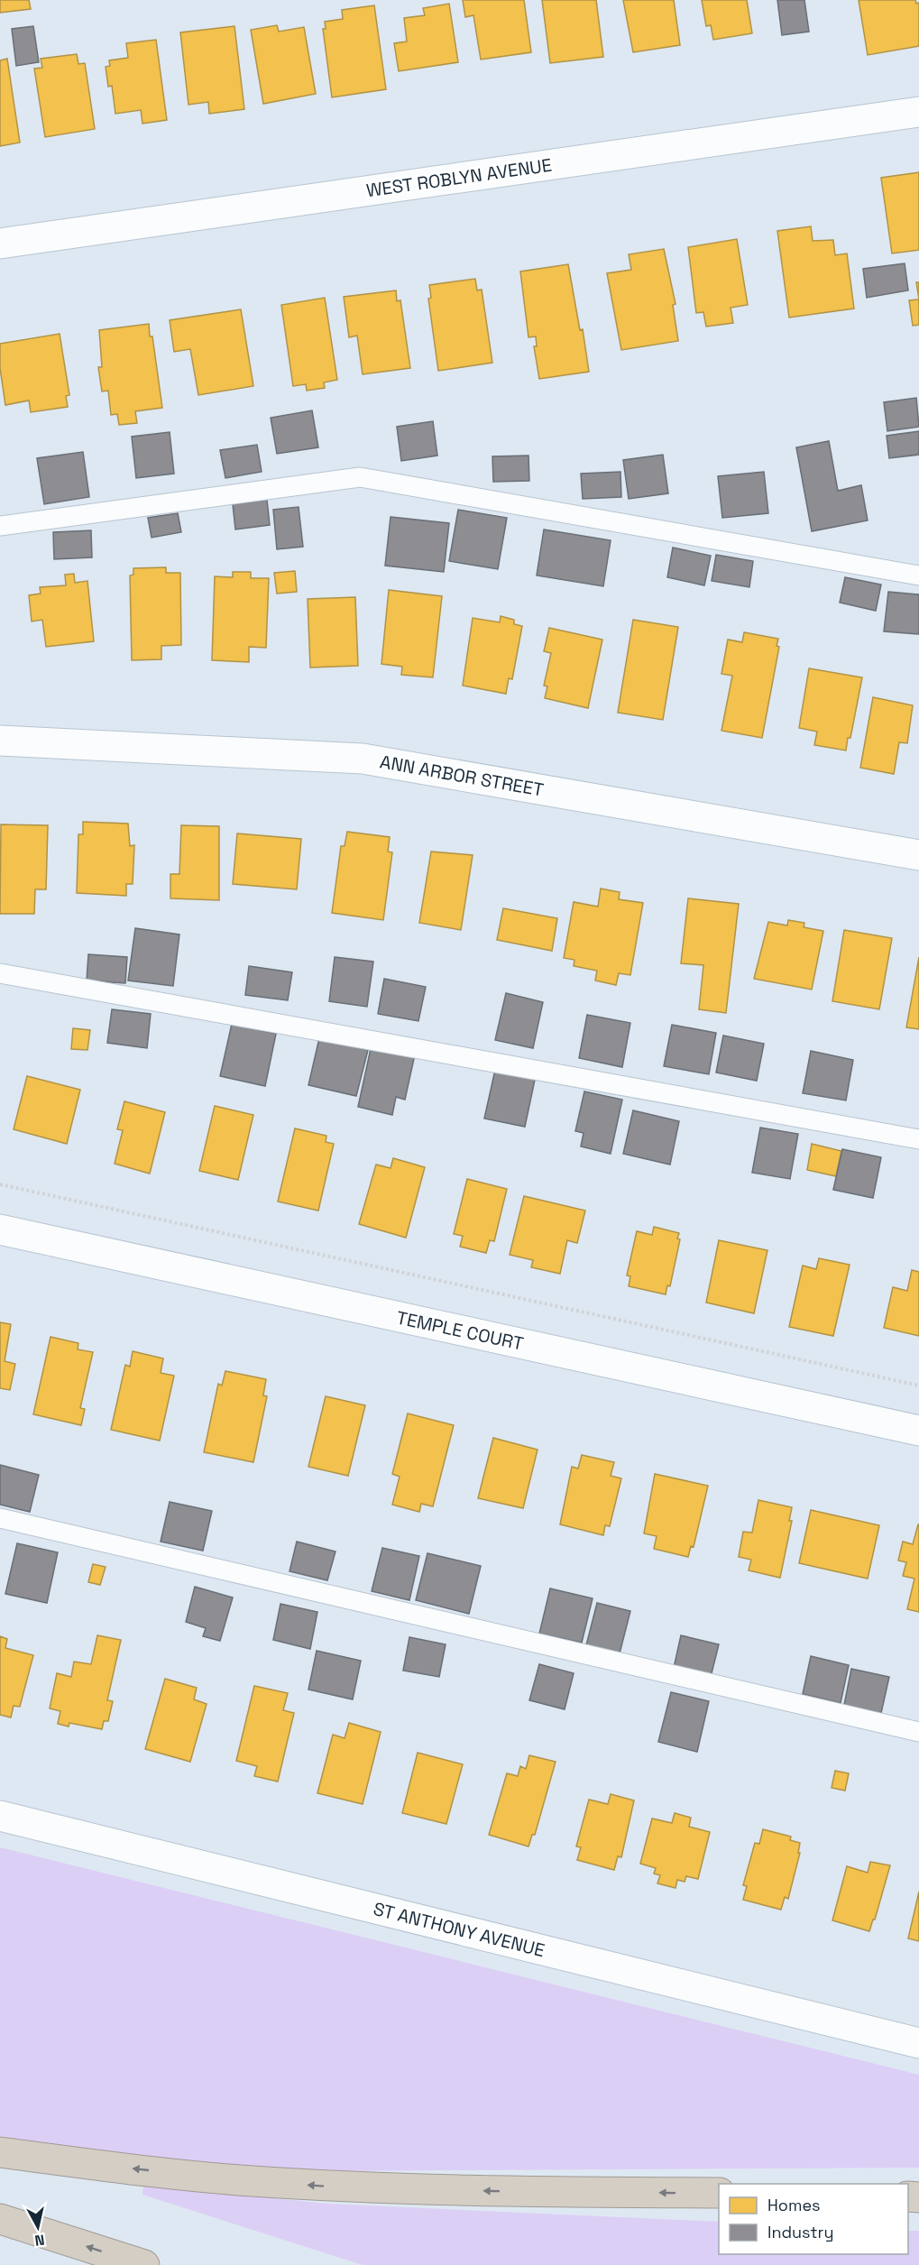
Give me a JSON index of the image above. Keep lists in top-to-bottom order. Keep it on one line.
{"streets":{"street":["WEST ROBLYN AVENUE","ANN ARBOR STREET","TEMPLE COURT","ST ANTHONY AVENUE"]},"legend":["Homes","Industry"],"north":"bottom"}
